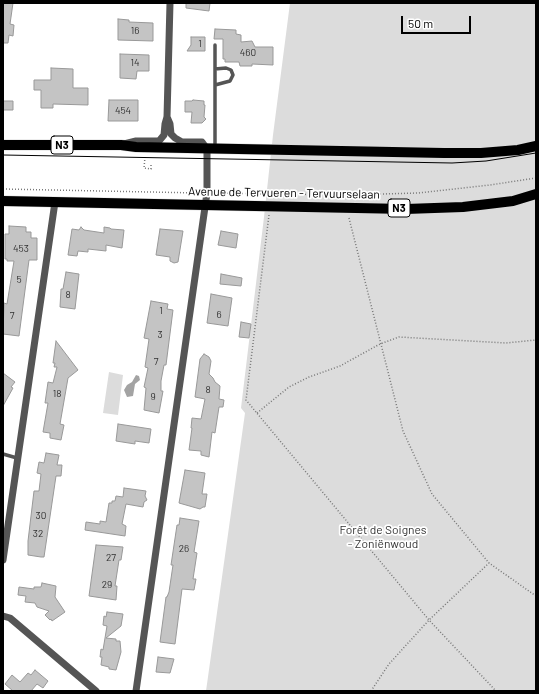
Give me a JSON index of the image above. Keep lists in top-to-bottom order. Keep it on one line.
{"streets":{"main road":["N3","Avenue de Tervueren - Tervuurselaan"]},"crossings":[["N3","Avenue de Tervueren - Tervuurselaan"]],"parks":["Forêt de Soignes - Zoniënwoud"],"house_numbers":["16","1","460","14","454","453","5","8","1","6","7","3","7","8","18","9","30","32","26","27","29"],"scale_bar":"50 m"}
